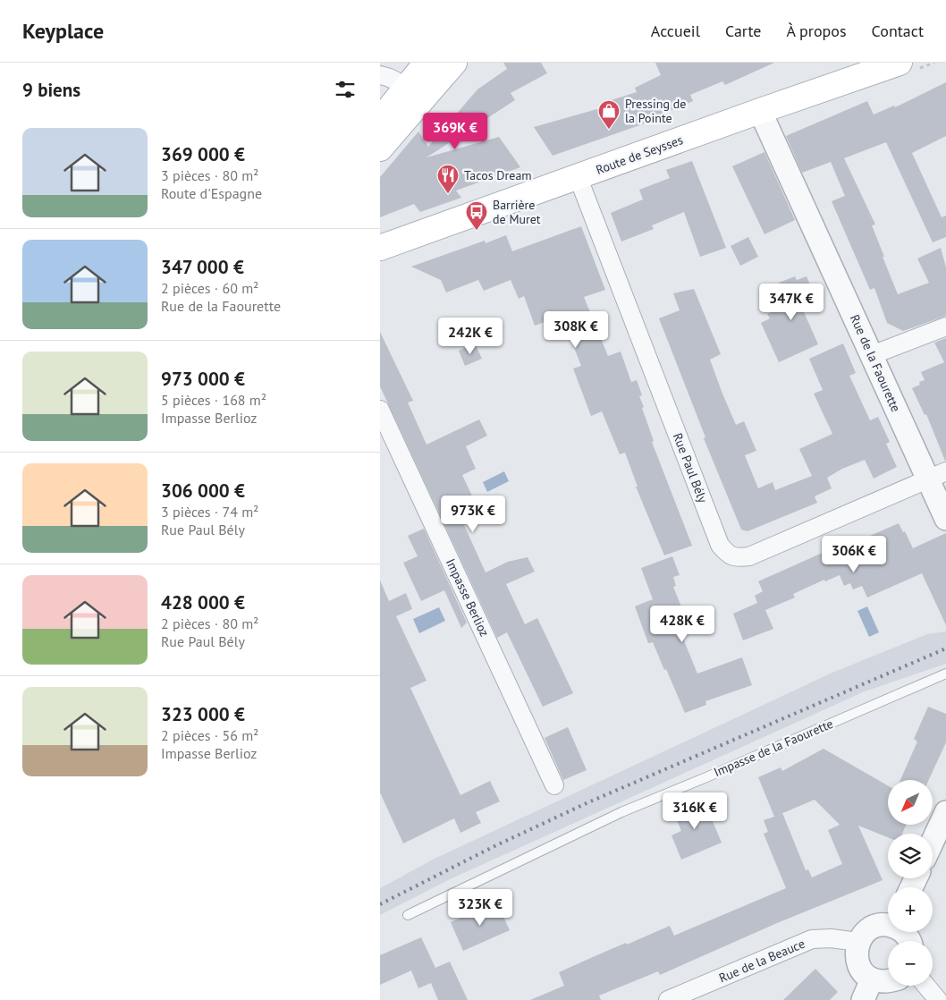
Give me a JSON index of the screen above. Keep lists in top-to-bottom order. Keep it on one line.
{"streets":{"main road":["Route de Seysses"],"street":["Rue de la Faourette","Rue Paul Bély","Impasse Berlioz","Rue de la Beauce"],"lane":["Impasse de la Faourette"]},"crossings":[["Route de Seysses","Rue de la Faourette"],["Route de Seysses","Rue Paul Bély"],["Rue de la Faourette","Rue Paul Bély"]],"places":{"shop":["Pressing de la Pointe"],"restaurant":["Tacos Dream"],"bus stop":["Barrière de Muret"]},"north":"bottom left","page":{"header":"Keyplace","nav":["Accueil","Carte","À propos","Contact"],"heading":"9 biens","price":["369K €","347K €","308K €","242K €","973K €","306K €","428K €","316K €","323K €"],"list":[{"name":"369 000 €","note":"3 pièces · 80 m² · Route d'Espagne"},{"name":"347 000 €","note":"2 pièces · 60 m² · Rue de la Faourette"},{"name":"973 000 €","note":"5 pièces · 168 m² · Impasse Berlioz"},{"name":"306 000 €","note":"3 pièces · 74 m² · Rue Paul Bély"},{"name":"428 000 €","note":"2 pièces · 80 m² · Rue Paul Bély"},{"name":"323 000 €","note":"2 pièces · 56 m² · Impasse Berlioz"}],"map_buttons":["+","−"]}}
